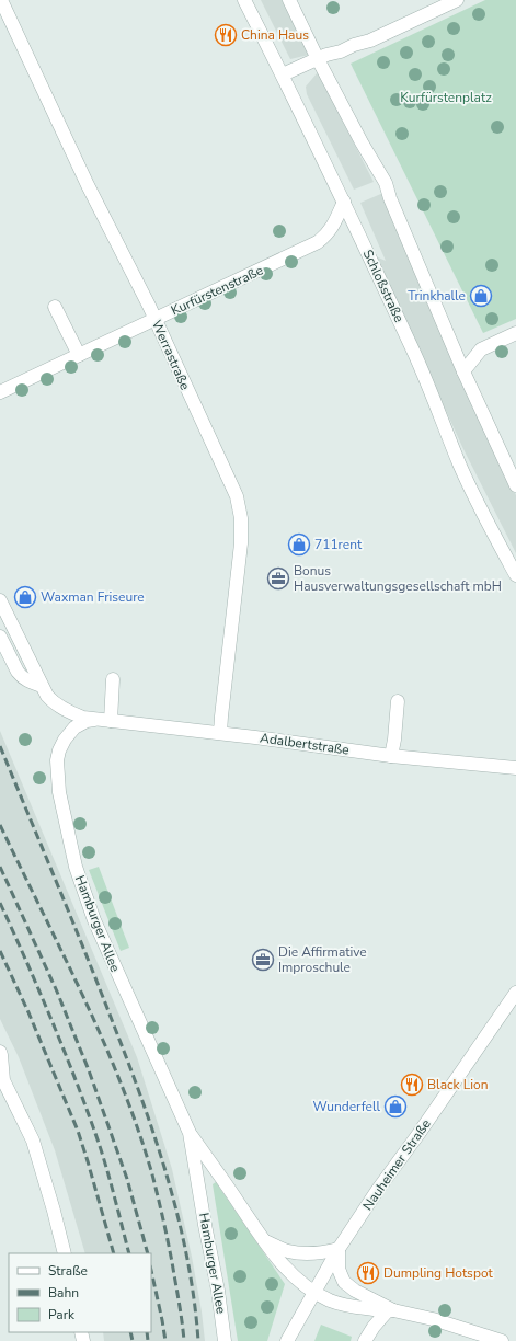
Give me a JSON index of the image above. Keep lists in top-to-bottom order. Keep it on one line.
{"streets":{"street":["Schloßstraße","Kurfürstenstraße","Werrastraße","Adalbertstraße","Hamburger Allee","Nauheimer Straße"]},"crossings":[["Schloßstraße","Kurfürstenstraße"],["Kurfürstenstraße","Werrastraße"],["Werrastraße","Adalbertstraße"],["Adalbertstraße","Hamburger Allee"],["Hamburger Allee","Nauheimer Straße"]],"parks":["Kurfürstenplatz"],"places":{"restaurant":["China Haus","Black Lion","Dumpling Hotspot"],"shop":["Trinkhalle","711rent","Waxman Friseure","Wunderfell"],"office":["Bonus Hausverwaltungsgesellschaft mbH","Die Affirmative Improschule"]},"legend":["Straße","Bahn","Park"]}
